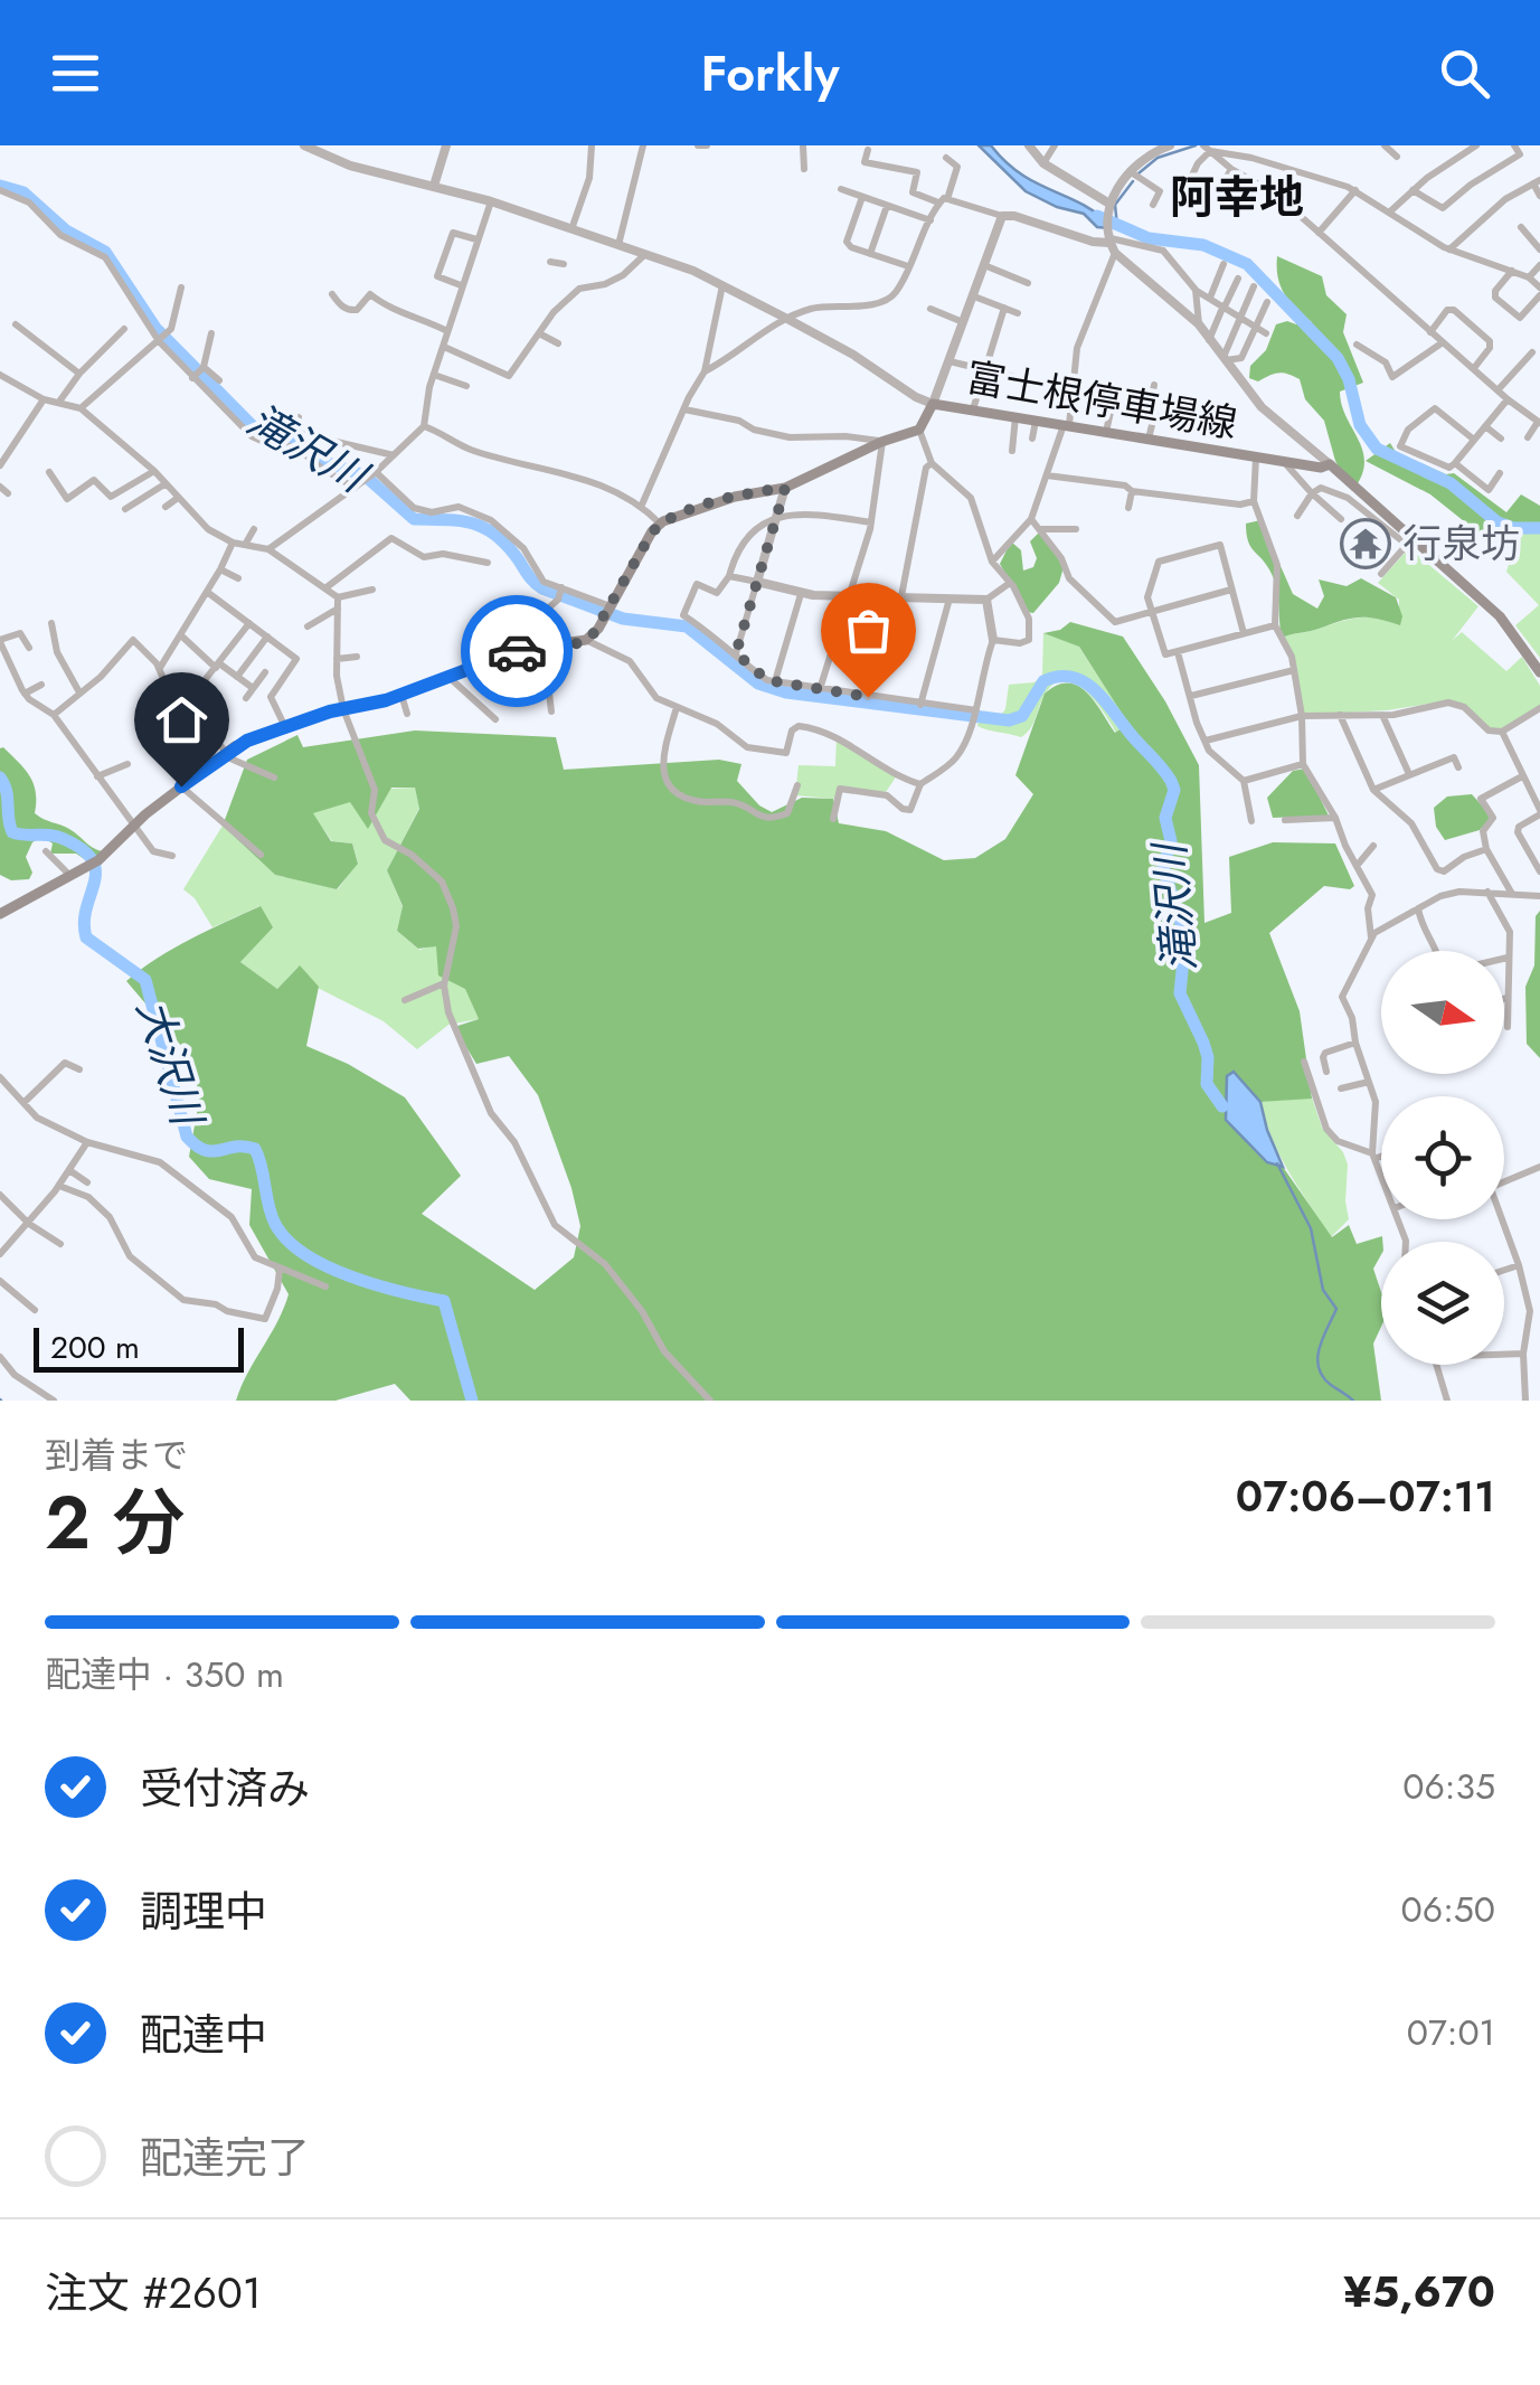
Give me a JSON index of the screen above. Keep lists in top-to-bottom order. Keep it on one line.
{"streets":{"main road":["富士根停車場線"]},"districts":["阿幸地"],"water":["滝沢川","大沢川"],"places":{"temple":["行泉坊"]},"scale_bar":"200 m","north":"right","page":{"header":"Forkly","scale":"200 m","heading":["2 分","到着まで","07:06–07:11"],"panel":["注文 #2601","¥5,670"],"bar":"配達中 · 350 m","list":[["受付済み","06:35"],["調理中","06:50"],["配達中","07:01"],"配達完了"]}}
